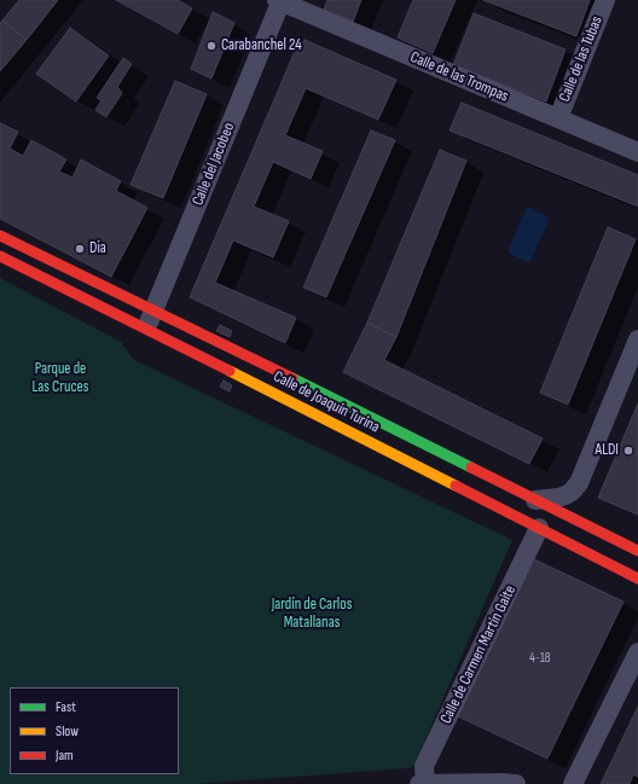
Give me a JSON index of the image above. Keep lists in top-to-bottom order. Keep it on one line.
{"streets":{"main road":["Calle de Joaquín Turina"],"street":["Calle de las Tubas","Calle de las Trompas","Calle del Jacobeo","Calle de Carmen Martín Gaite"]},"crossings":[["Calle de las Tubas","Calle de las Trompas"],["Calle de las Trompas","Calle del Jacobeo"],["Calle del Jacobeo","Calle de Joaquín Turina"],["Calle de Joaquín Turina","Calle de Carmen Martín Gaite"]],"parks":["Parque de Las Cruces","Jardín de Carlos Matallanas"],"places":["Carabanchel 24","Dia","ALDI"],"house_numbers":["4-18"],"legend":["Fast","Slow","Jam"]}
